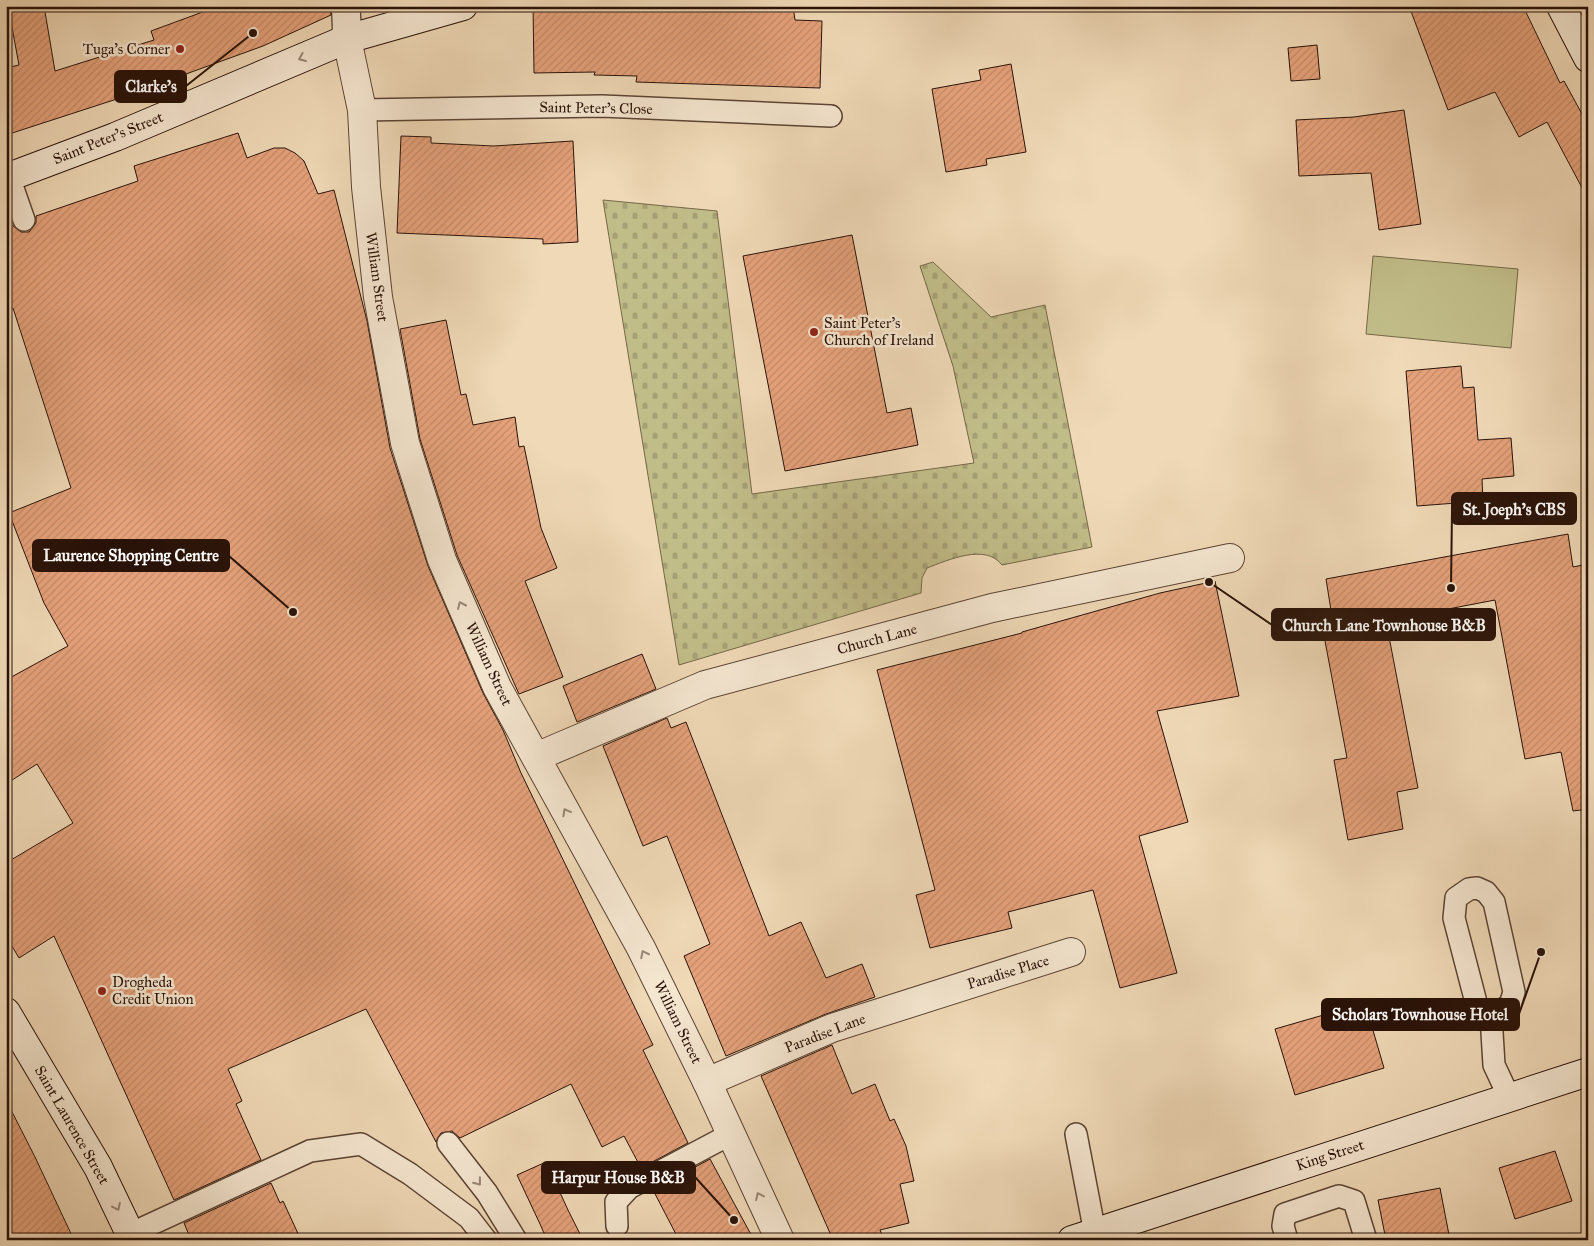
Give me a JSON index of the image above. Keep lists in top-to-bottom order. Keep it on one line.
{"streets":{"street":["Saint Peter's Street","William Street","Church Lane","Paradise Place","Paradise Lane","Saint Laurence Street","King Street"],"lane":["Saint Peter's Close"]},"crossings":[["Saint Peter's Close","William Street"],["Saint Peter's Street","William Street"],["William Street","Church Lane"],["William Street","Paradise Lane"],["Paradise Place","Paradise Lane"]],"one_way":["Saint Peter's Street","William Street","Saint Laurence Street"],"places":["Clarke’s","Tuga’s Corner","Saint Peter's Church of Ireland","Church Lane Townhouse B&B","St. Joeph's CBS","Laurence Shopping Centre","Scholars Townhouse Hotel","Drogheda Credit Union","Harpur House B&B"]}
